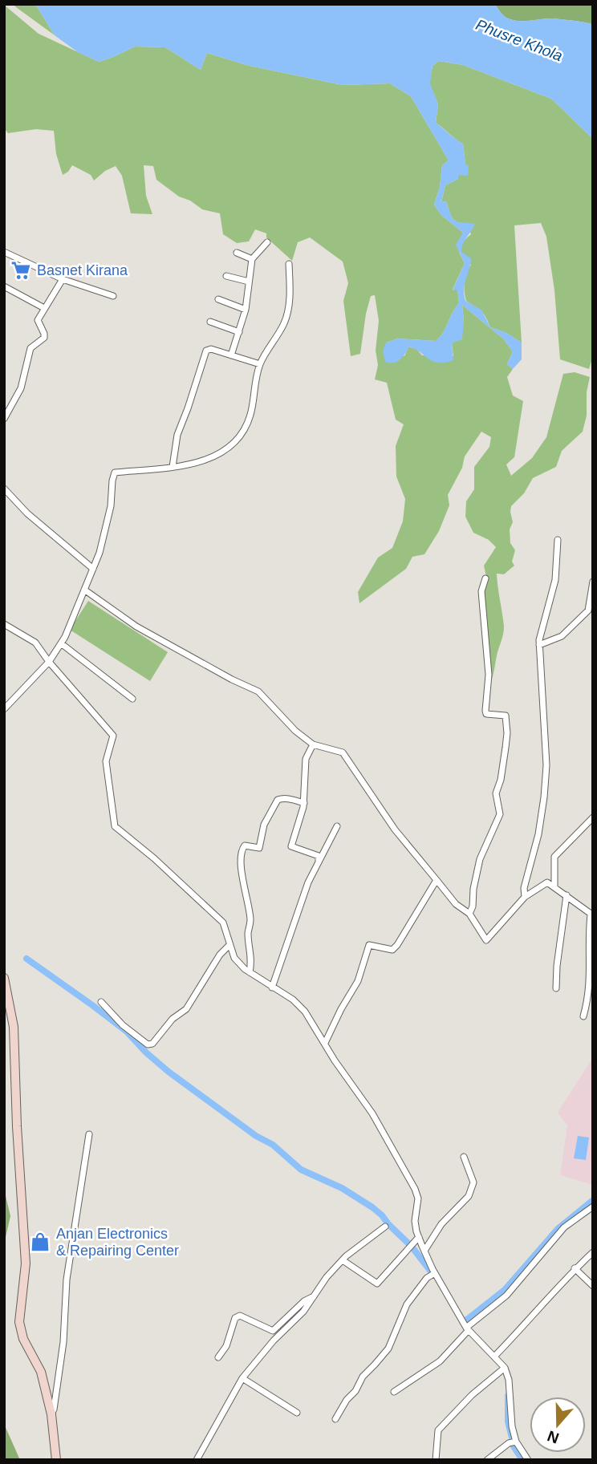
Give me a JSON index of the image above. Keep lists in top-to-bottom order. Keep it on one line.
{"water":["Phusre Khola"],"places":{"supermarket":["Basnet Kirana"],"shop":["Anjan Electronics & Repairing Center"]},"north":"bottom"}
